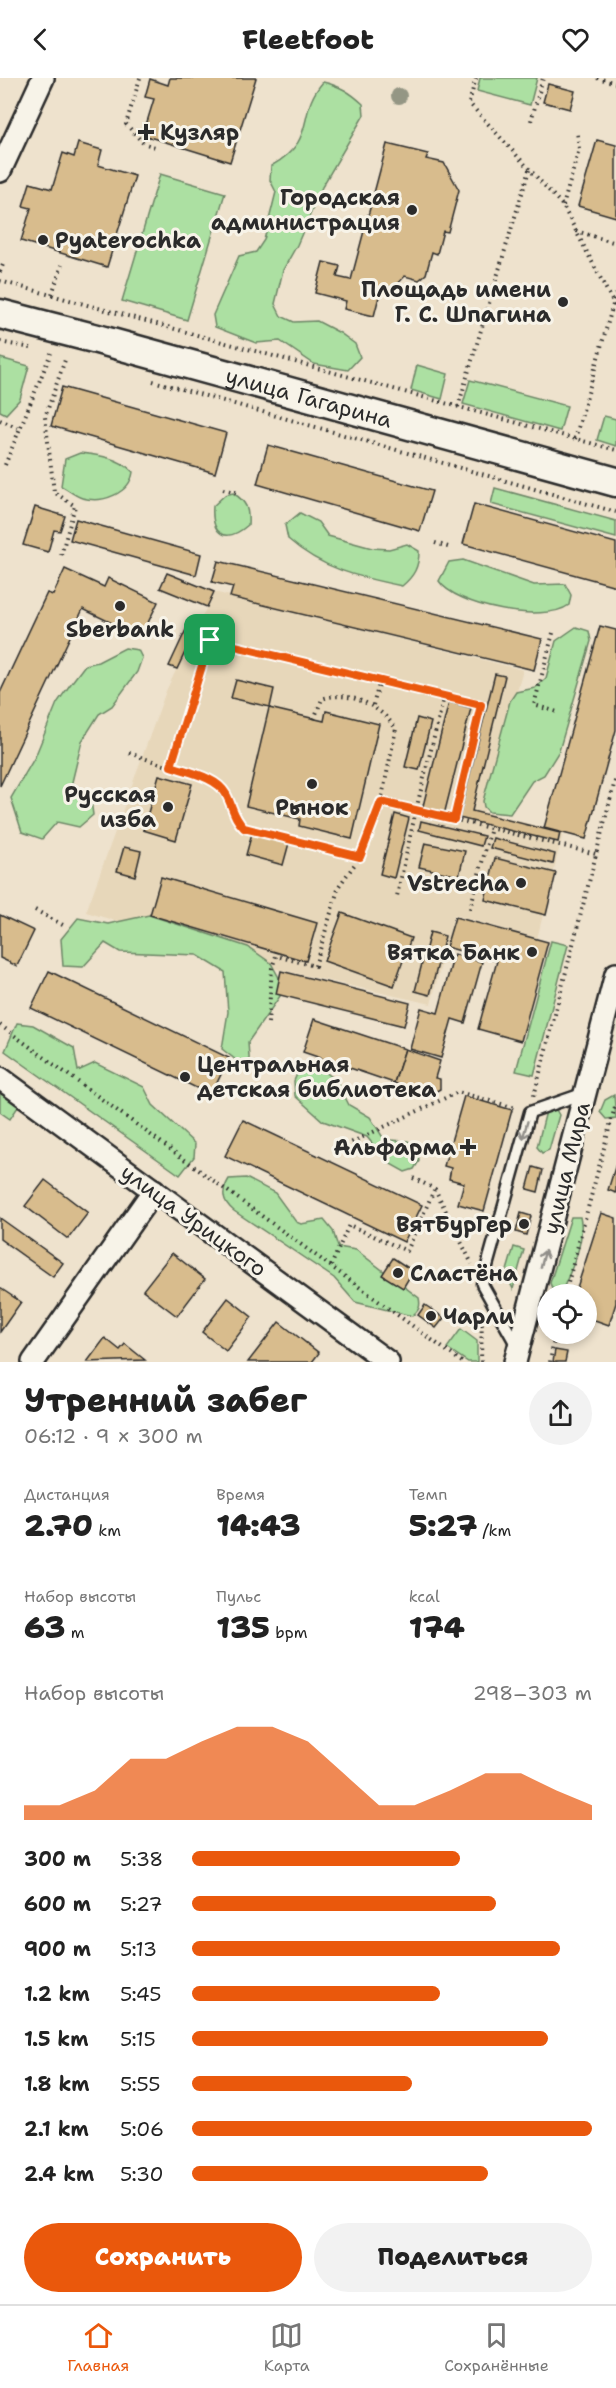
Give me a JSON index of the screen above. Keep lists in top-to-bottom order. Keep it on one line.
{"streets":{"street":["улица Гагарина","улица Мира","улица Урицкого"]},"one_way":["улица Мира"],"places":{"health":["Кузляр","Альфарма"],"other":["Городская администрация","Pyaterochka","Площадь имени Г. С. Шпагина","Sberbank","Рынок","Русская изба","Vstrecha","Вятка Банк","Центральная детская библиотека","ВятБурГер","Сластёна","Чарли"]},"page":{"header":"Fleetfoot","heading":["Утренний забег","06:12 · 9 × 300 m"],"stats":[["Дистанция","2.70 km"],["Время","14:43"],["Темп","5:27 /km"],["Набор высоты","63 m"],["Пульс","135 bpm"],["kcal","174"]],"chart":["Набор высоты","298–303 m"],"list":[{"name":"300 m","note":"5:38"},{"name":"600 m","note":"5:27"},{"name":"900 m","note":"5:13"},{"name":"1.2 km","note":"5:45"},{"name":"1.5 km","note":"5:15"},{"name":"1.8 km","note":"5:55"},{"name":"2.1 km","note":"5:06"},{"name":"2.4 km","note":"5:30"}],"buttons":["Сохранить","Поделиться"],"tabs":["Главная","Карта","Сохранённые"]}}
